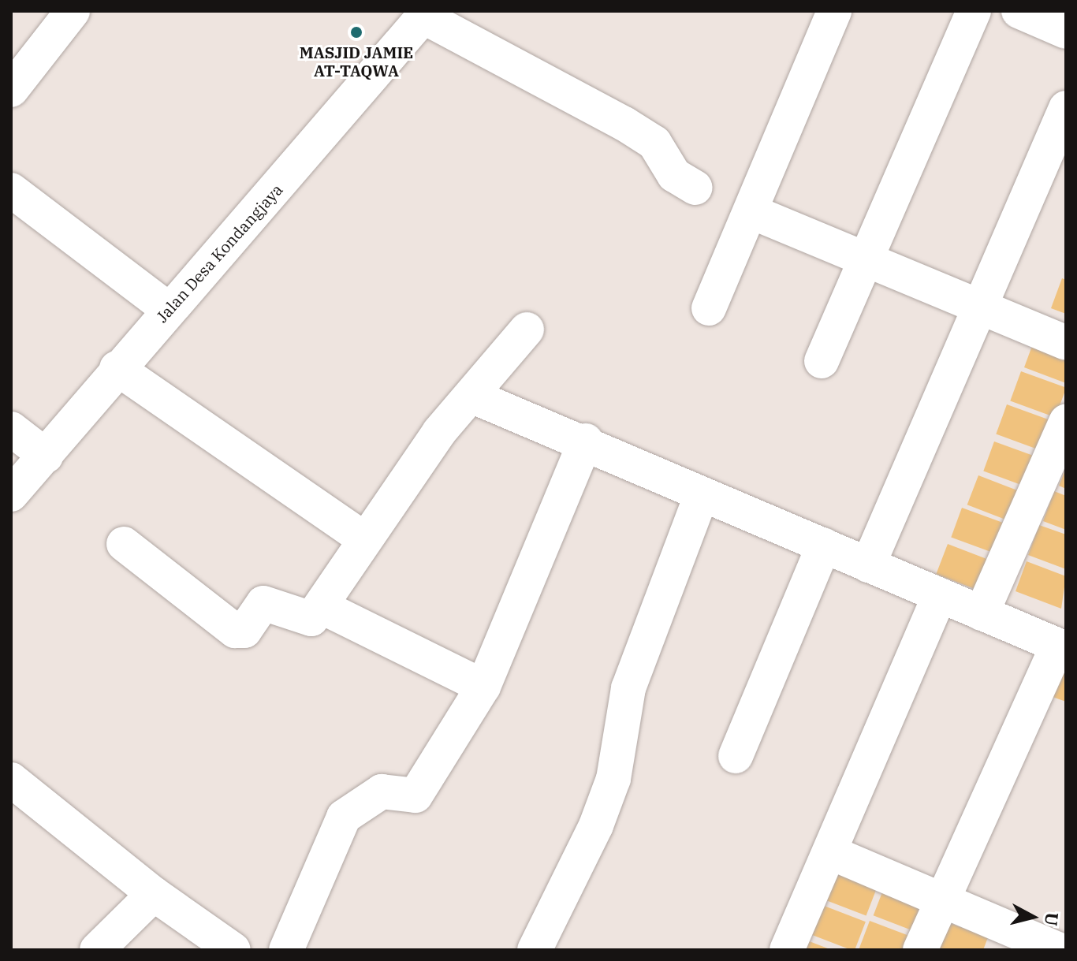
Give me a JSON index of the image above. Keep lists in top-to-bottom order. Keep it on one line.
{"streets":{"street":["Jalan Desa Kondangjaya"]},"places":["MASJID JAMIE AT-TAQWA"],"north":"right"}
